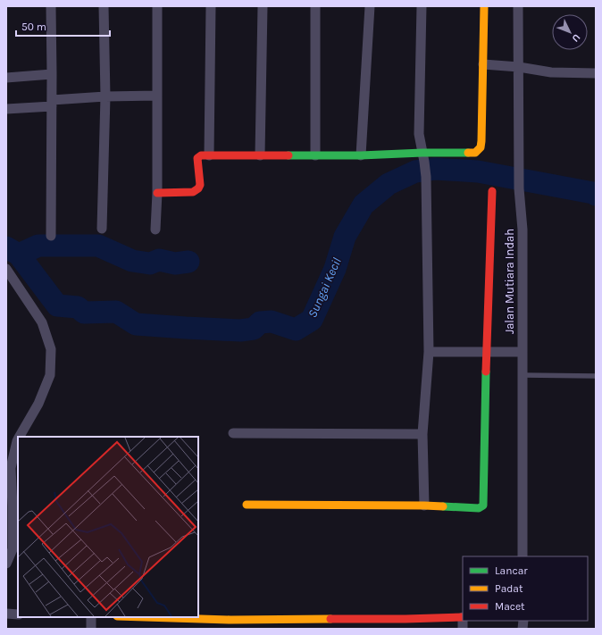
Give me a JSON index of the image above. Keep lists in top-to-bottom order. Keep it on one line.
{"streets":{"street":["Jalan Mutiara Indah"]},"water":["Sungai Kecil"],"legend":["Lancar","Padat","Macet"],"scale_bar":"50 m","north":"bottom right"}
